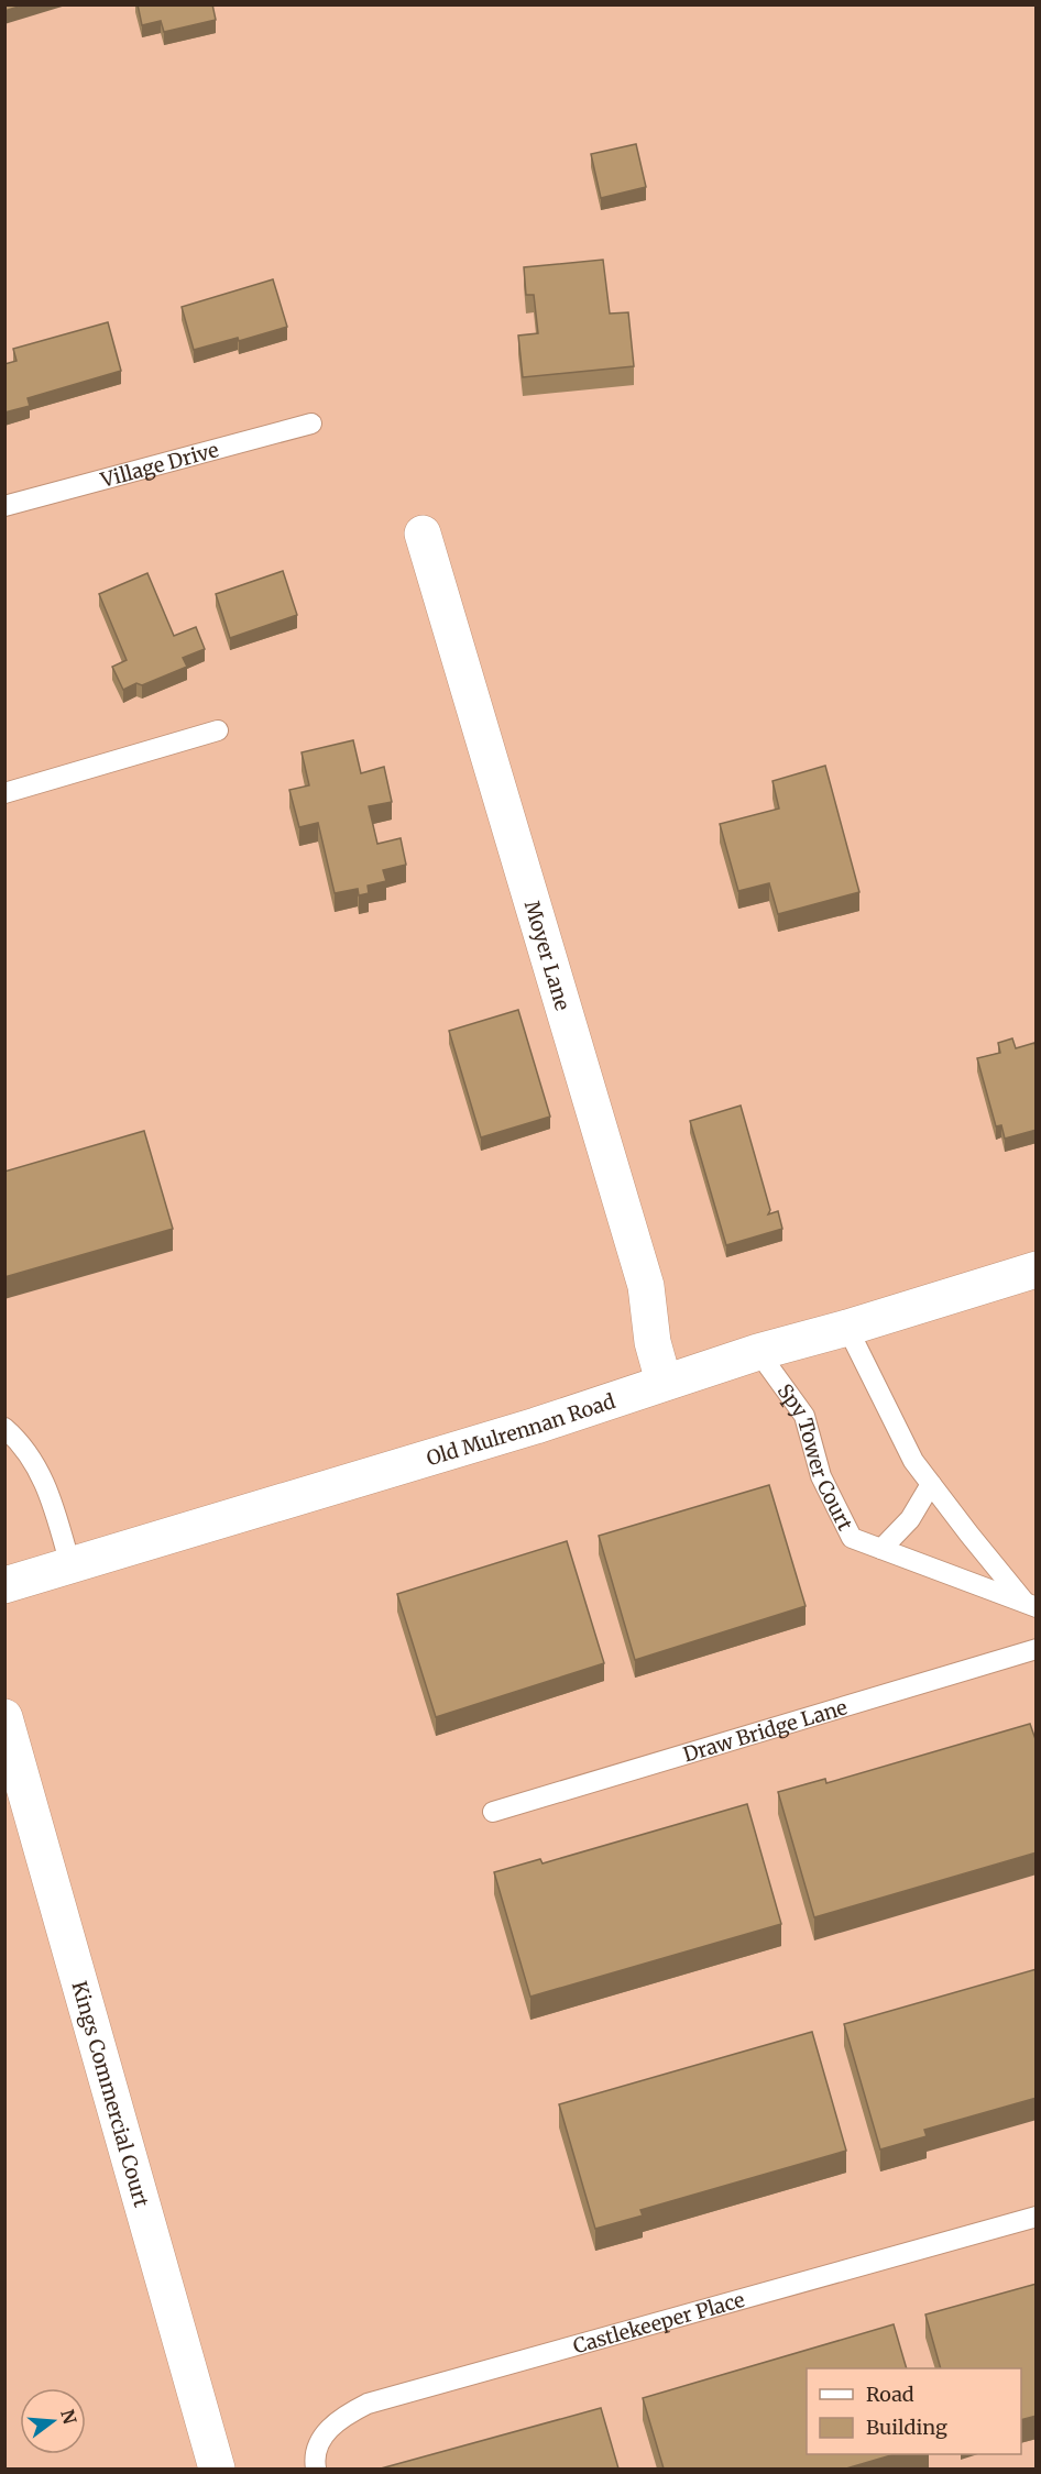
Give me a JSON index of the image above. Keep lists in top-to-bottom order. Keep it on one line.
{"streets":{"street":["Moyer Lane","Old Mulrennan Road","Kings Commercial Court"],"lane":["Village Drive","Spy Tower Court","Draw Bridge Lane","Castlekeeper Place"]},"crossings":[["Moyer Lane","Old Mulrennan Road"],["Old Mulrennan Road","Spy Tower Court"]],"legend":["Road","Building"],"north":"right"}
